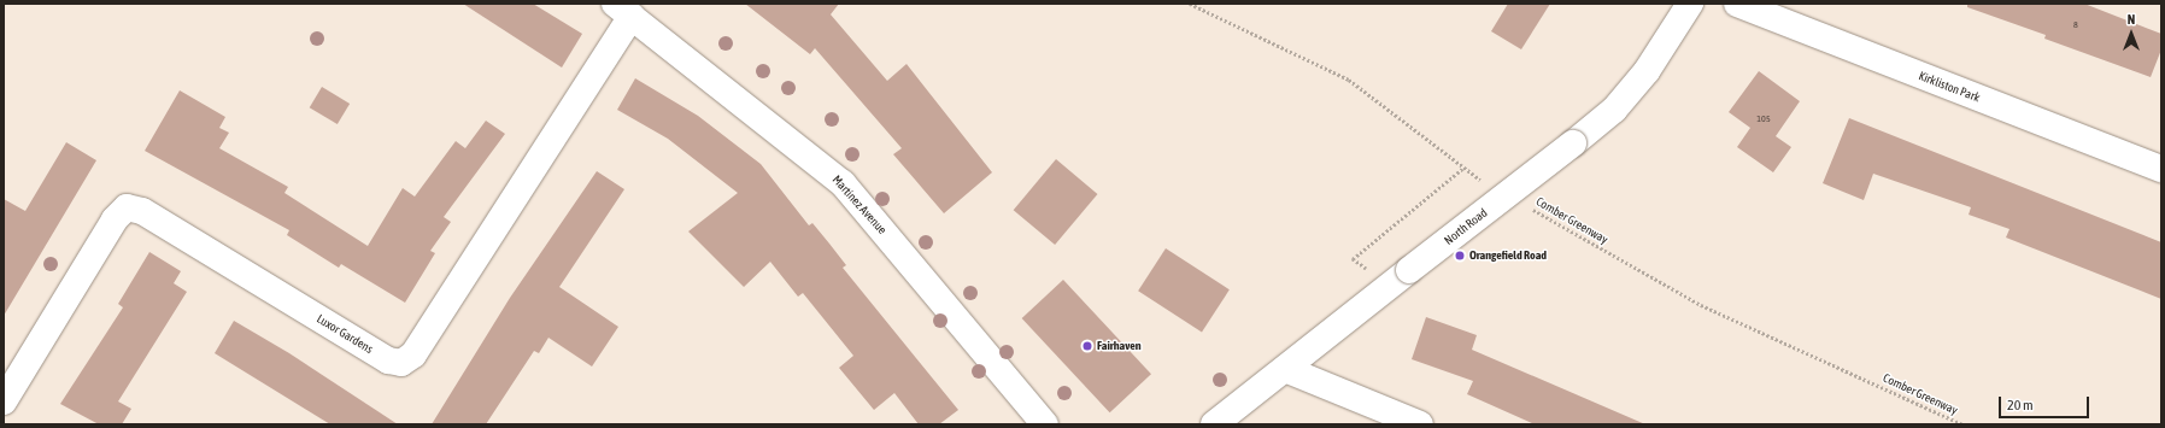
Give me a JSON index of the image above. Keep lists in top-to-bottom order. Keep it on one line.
{"streets":{"street":["Kirkliston Park","Martinez Avenue","North Road","Luxor Gardens"],"path":["Comber Greenway"]},"crossings":[["Martinez Avenue","Luxor Gardens"]],"places":["Orangefield Road","Fairhaven"],"house_numbers":["8","105"],"scale_bar":"20 m","north":"top"}
